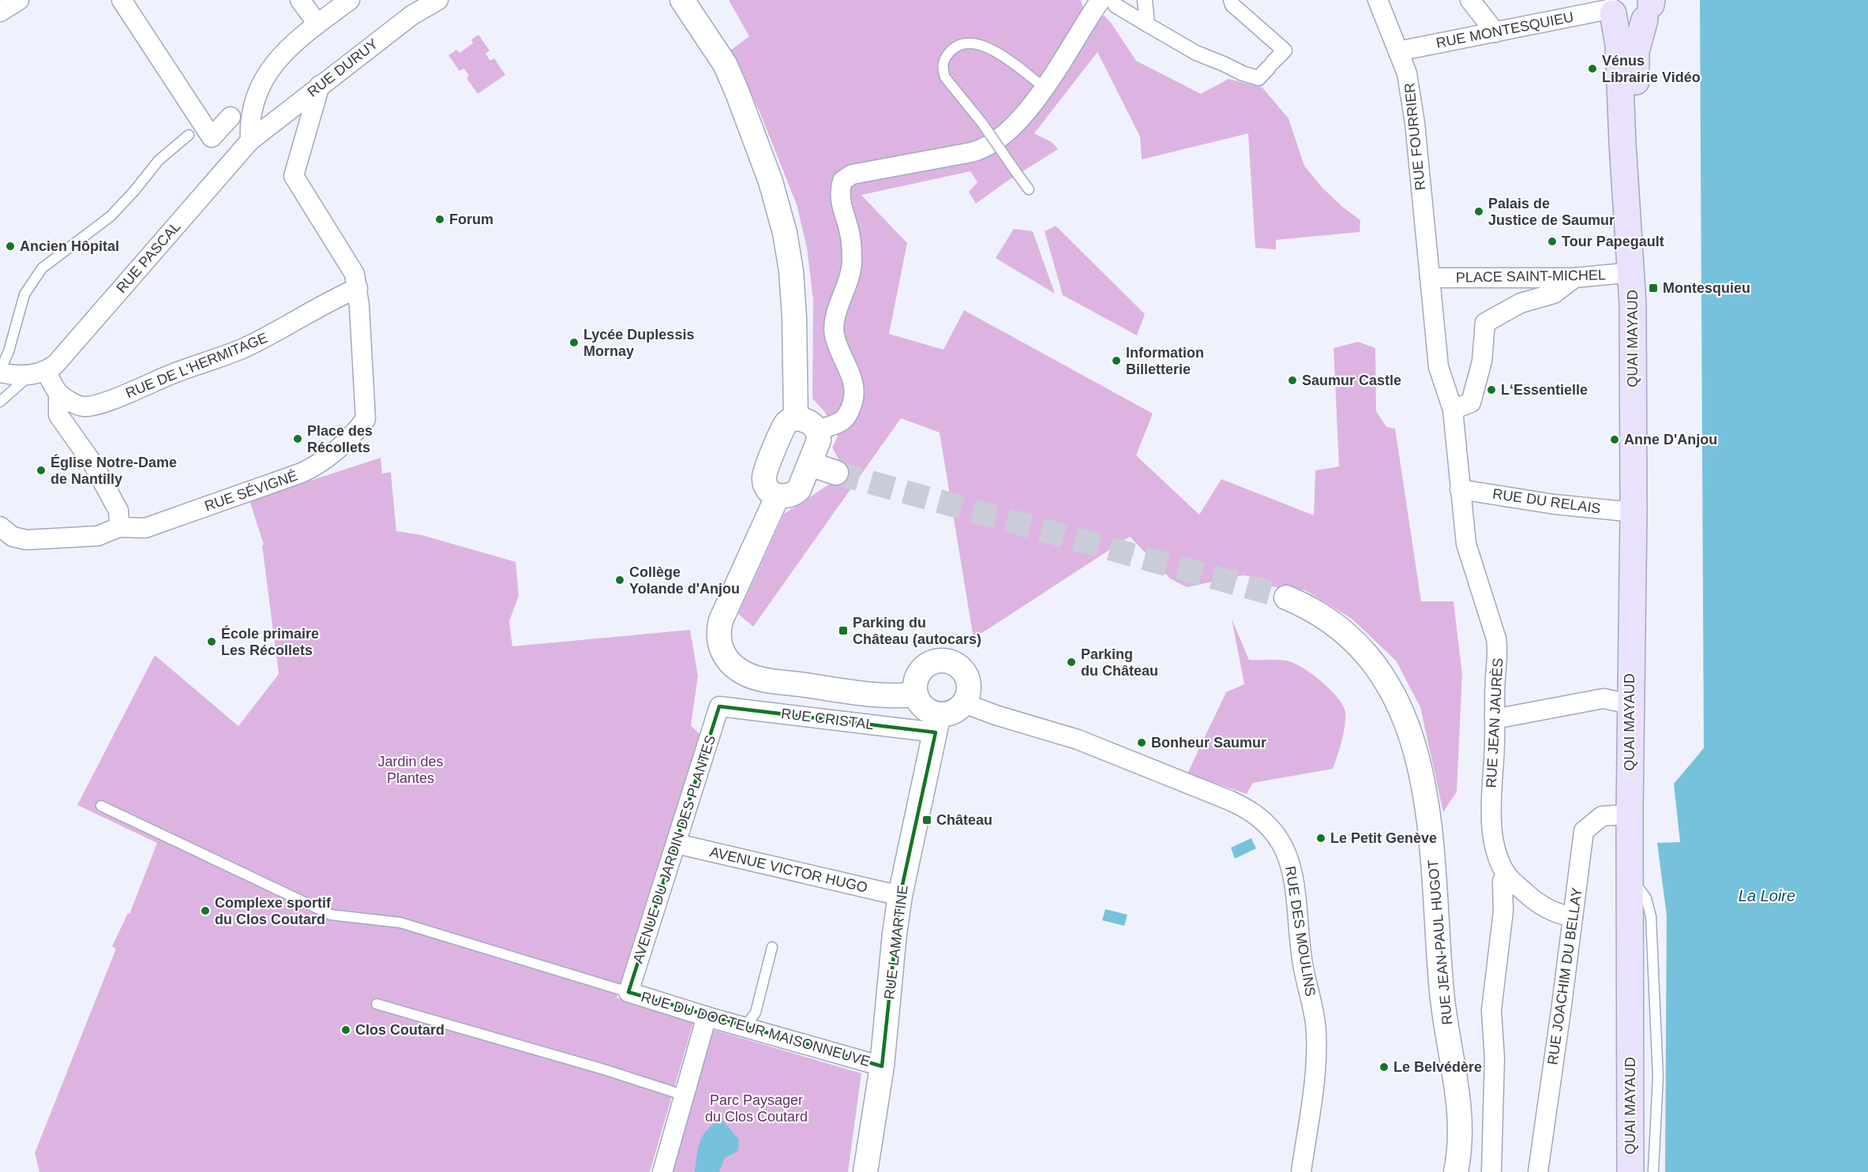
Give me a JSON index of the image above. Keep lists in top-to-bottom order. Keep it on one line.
{"streets":{"main road":["QUAI MAYAUD"],"street":["RUE MONTESQUIEU","RUE DURUY","RUE FOURRIER","RUE PASCAL","PLACE SAINT-MICHEL","RUE DE L'HERMITAGE","RUE SÉVIGNÉ","RUE DU RELAIS","RUE CRISTAL","RUE JEAN JAURÈS","AVENUE DU JARDIN DES PLANTES","AVENUE VICTOR HUGO","RUE DES MOULINS","RUE LAMARTINE","RUE JEAN-PAUL HUGOT","RUE JOACHIM DU BELLAY","RUE DU DOCTEUR MAISONNEUVE"]},"crossings":[["RUE MONTESQUIEU","RUE FOURRIER"],["RUE MONTESQUIEU","QUAI MAYAUD"],["RUE DURUY","RUE PASCAL"],["RUE FOURRIER","PLACE SAINT-MICHEL"],["RUE FOURRIER","RUE JEAN JAURÈS"],["PLACE SAINT-MICHEL","QUAI MAYAUD"],["PLACE SAINT-MICHEL","RUE JEAN JAURÈS"],["QUAI MAYAUD","RUE DU RELAIS"],["QUAI MAYAUD","RUE JOACHIM DU BELLAY"],["RUE DE L'HERMITAGE","RUE SÉVIGNÉ"],["RUE DU RELAIS","RUE JEAN JAURÈS"],["RUE CRISTAL","AVENUE DU JARDIN DES PLANTES"],["RUE CRISTAL","RUE DES MOULINS"],["RUE CRISTAL","RUE LAMARTINE"],["AVENUE DU JARDIN DES PLANTES","AVENUE VICTOR HUGO"],["AVENUE DU JARDIN DES PLANTES","RUE DU DOCTEUR MAISONNEUVE"],["AVENUE VICTOR HUGO","RUE LAMARTINE"],["RUE DES MOULINS","RUE LAMARTINE"],["RUE LAMARTINE","RUE DU DOCTEUR MAISONNEUVE"]],"water":["La Loire"],"parks":["Jardin des Plantes","Parc Paysager du Clos Coutard"],"places":{"other":["Vénus Librairie Vidéo","Palais de Justice de Saumur","Forum","Tour Papegault","Ancien Hôpital","Lycée Duplessis Mornay","Information Billetterie","Saumur Castle","L‘Essentielle","Place des Récollets","Anne D'Anjou","Église Notre-Dame de Nantilly","Collège Yolande d'Anjou","École primaire Les Récollets","Parking du Château","Bonheur Saumur","Le Petit Genève","Complexe sportif du Clos Coutard","Clos Coutard","Le Belvédère"],"transit":["Montesquieu","Parking du Château (autocars)","Château"]}}
